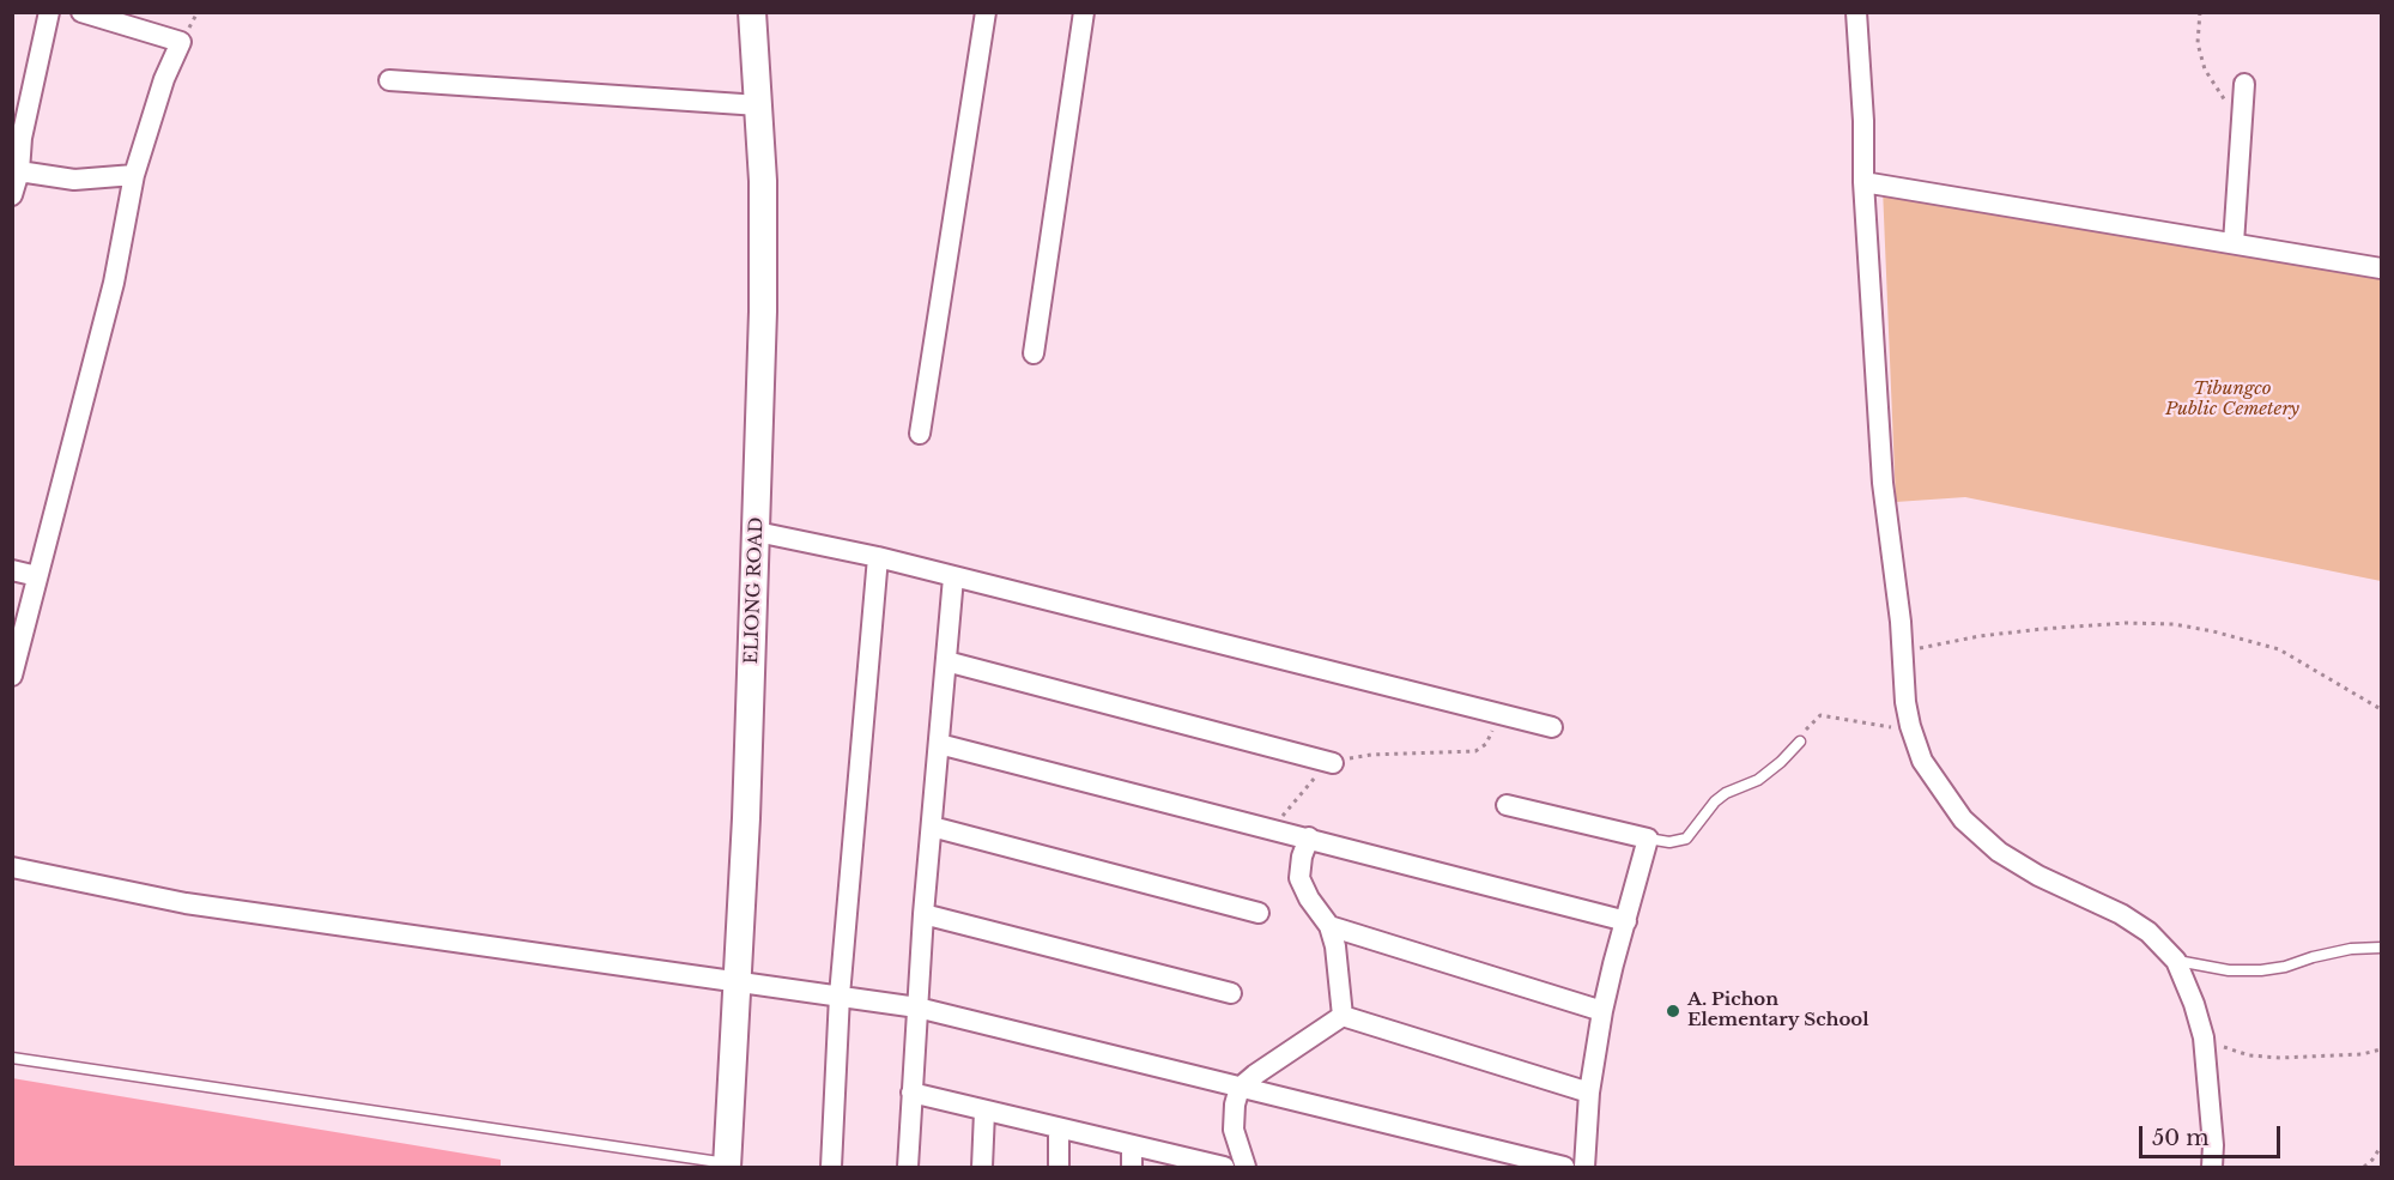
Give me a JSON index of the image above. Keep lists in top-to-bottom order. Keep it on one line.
{"streets":{"main road":["ELIONG ROAD"]},"parks":["Tibungco Public Cemetery"],"places":["A. Pichon Elementary School"],"scale_bar":"50 m"}
